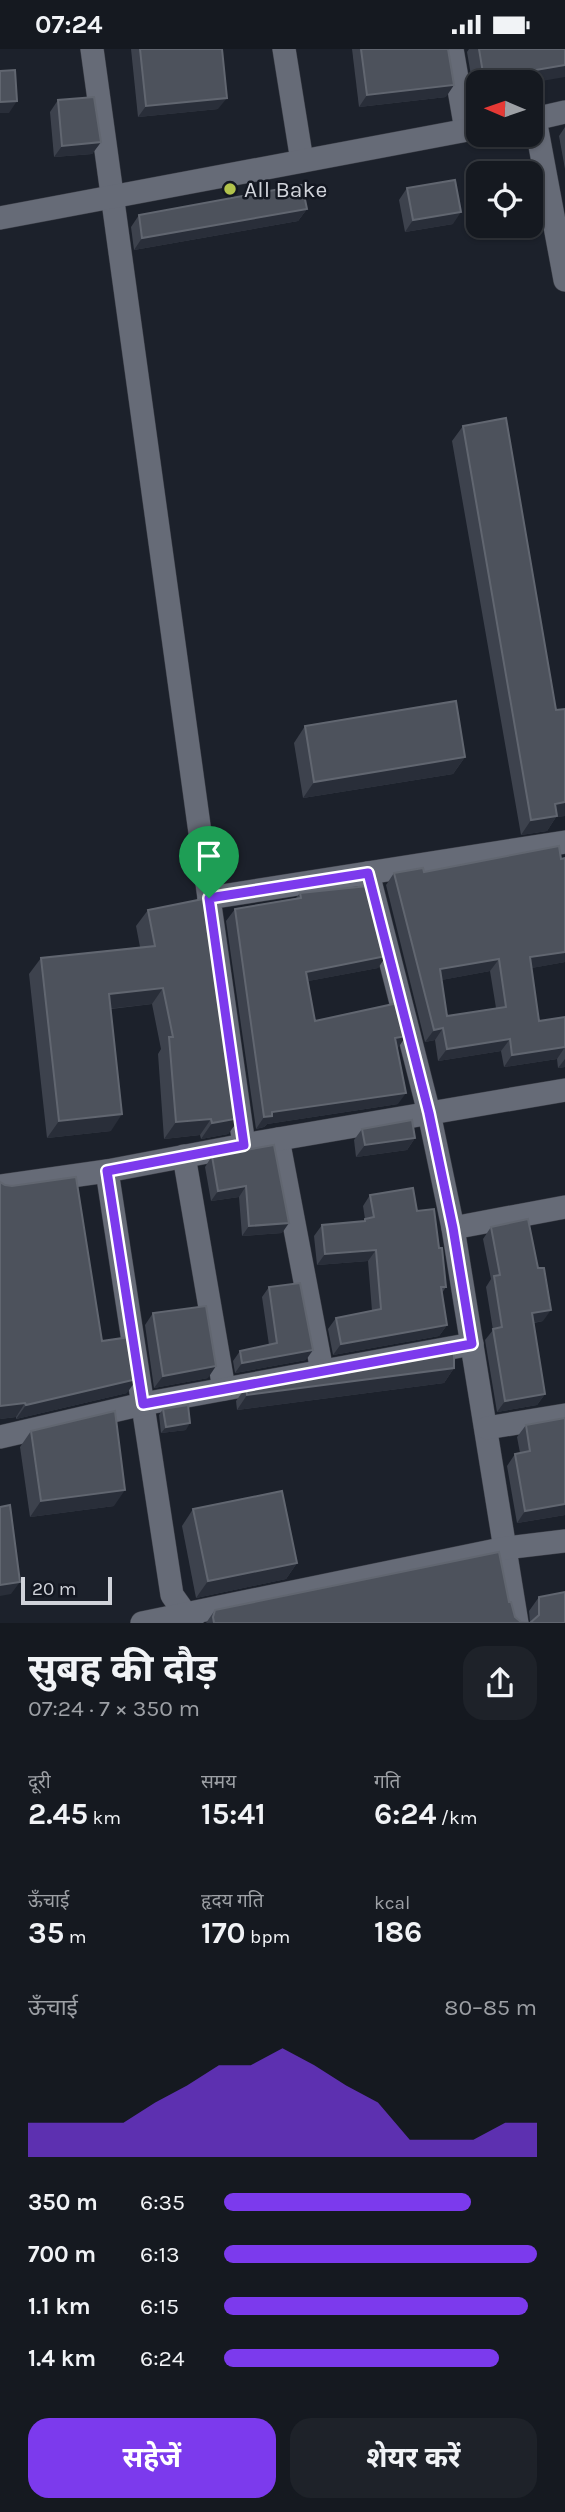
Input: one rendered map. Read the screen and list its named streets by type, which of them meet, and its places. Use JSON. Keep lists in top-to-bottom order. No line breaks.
{"places":["All Bake"],"scale_bar":"20 m","north":"left","page":{"status":"07:24","scale":"20 m","heading":["सुबह की दौड़","07:24 · 7 × 350 m"],"stats":[["दूरी","2.45 km"],["समय","15:41"],["गति","6:24 /km"],["ऊँचाई","35 m"],["हृदय गति","170 bpm"],["kcal","186"]],"chart":["ऊँचाई","80–85 m"],"list":[{"name":"350 m","note":"6:35"},{"name":"700 m","note":"6:13"},{"name":"1.1 km","note":"6:15"},{"name":"1.4 km","note":"6:24"}],"buttons":["सहेजें","शेयर करें"]}}
